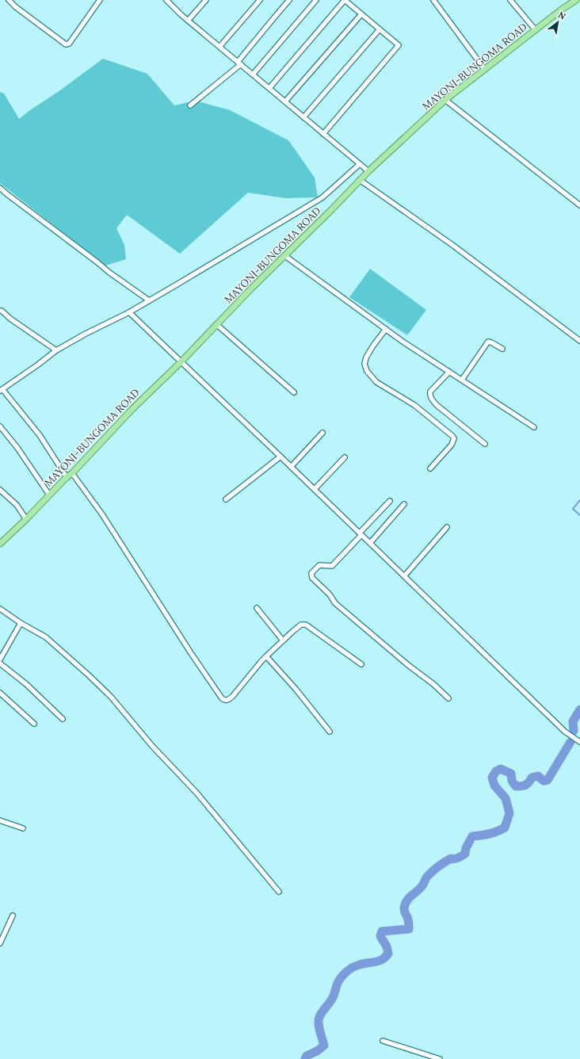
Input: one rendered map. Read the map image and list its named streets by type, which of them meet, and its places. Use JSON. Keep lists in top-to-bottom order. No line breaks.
{"streets":{"main road":["MAYONI-BUNGOMA ROAD"]},"north":"top right"}
